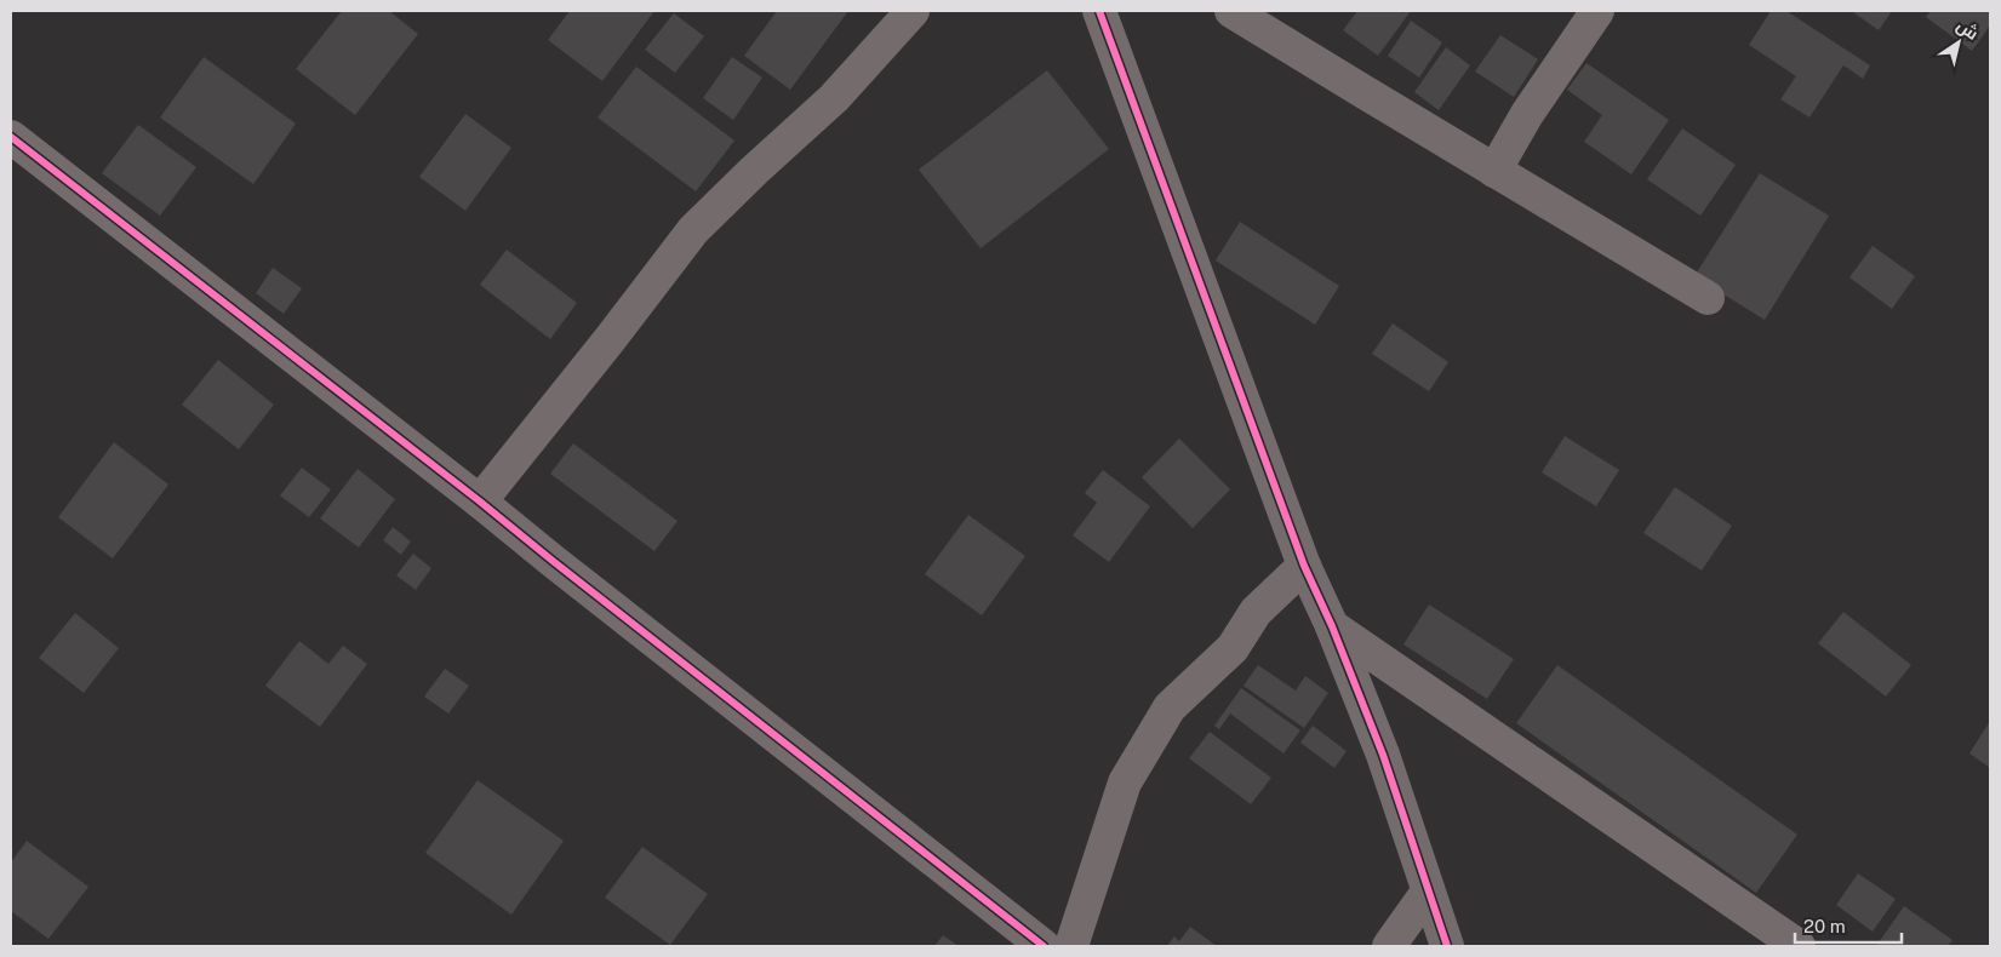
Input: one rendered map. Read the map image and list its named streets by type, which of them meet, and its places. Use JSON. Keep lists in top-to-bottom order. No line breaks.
{"scale_bar":"20 m","north":"top right"}
